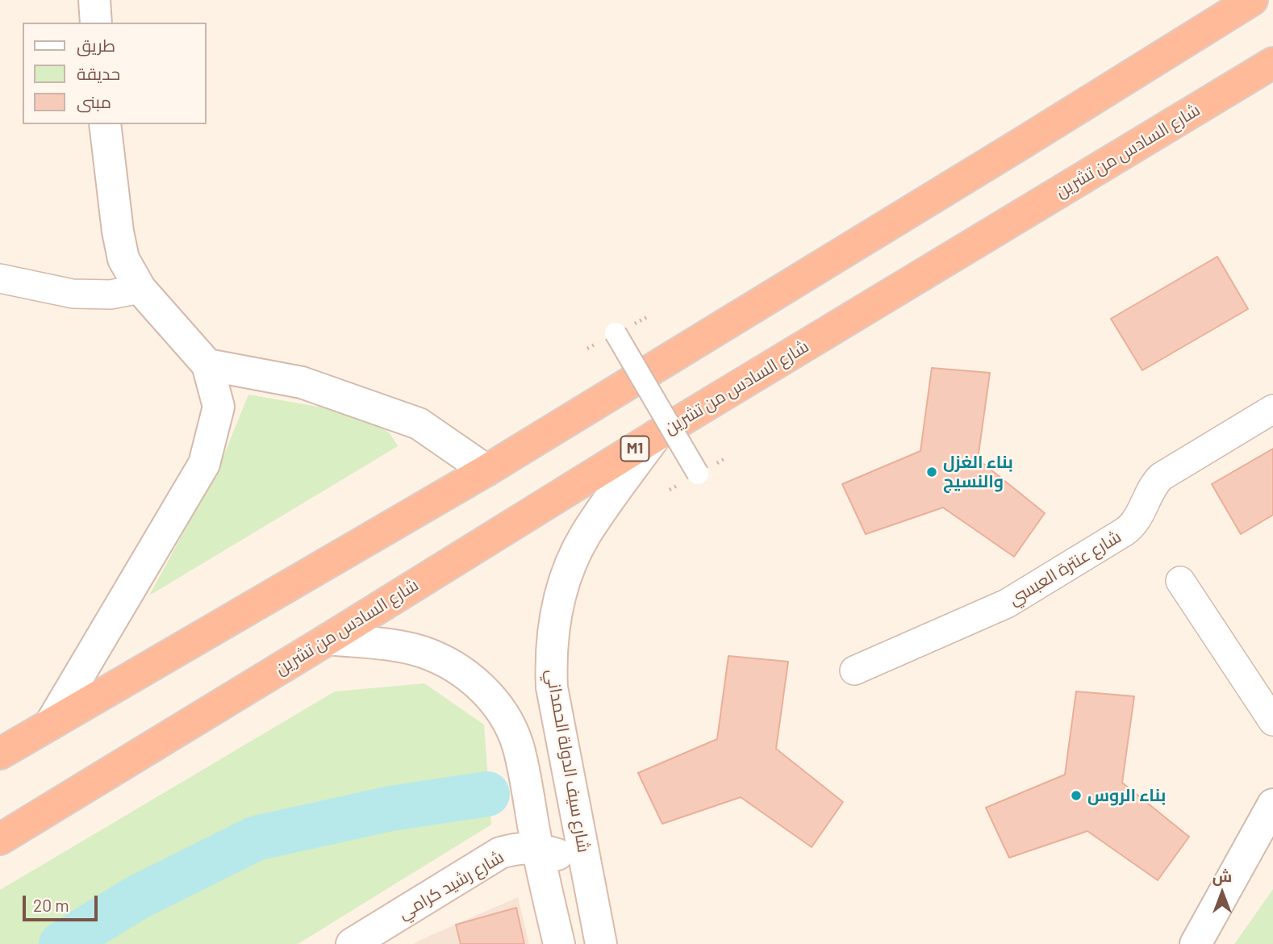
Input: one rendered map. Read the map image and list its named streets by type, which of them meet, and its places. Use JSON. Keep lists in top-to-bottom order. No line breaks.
{"streets":{"highway":["شارع السادس من تشرين","M1"],"main road":["شارع سيف الدولة الحمداني","شارع رشيد كرامي"],"street":["شارع عنترة العبسي"]},"crossings":[["شارع السادس من تشرين","شارع سيف الدولة الحمداني"],["شارع سيف الدولة الحمداني","شارع رشيد كرامي"]],"places":["بناء الغزل والنسيج","بناء الروس"],"legend":["طريق","حديقة","مبنى"],"scale_bar":"20 m","north":"top"}
